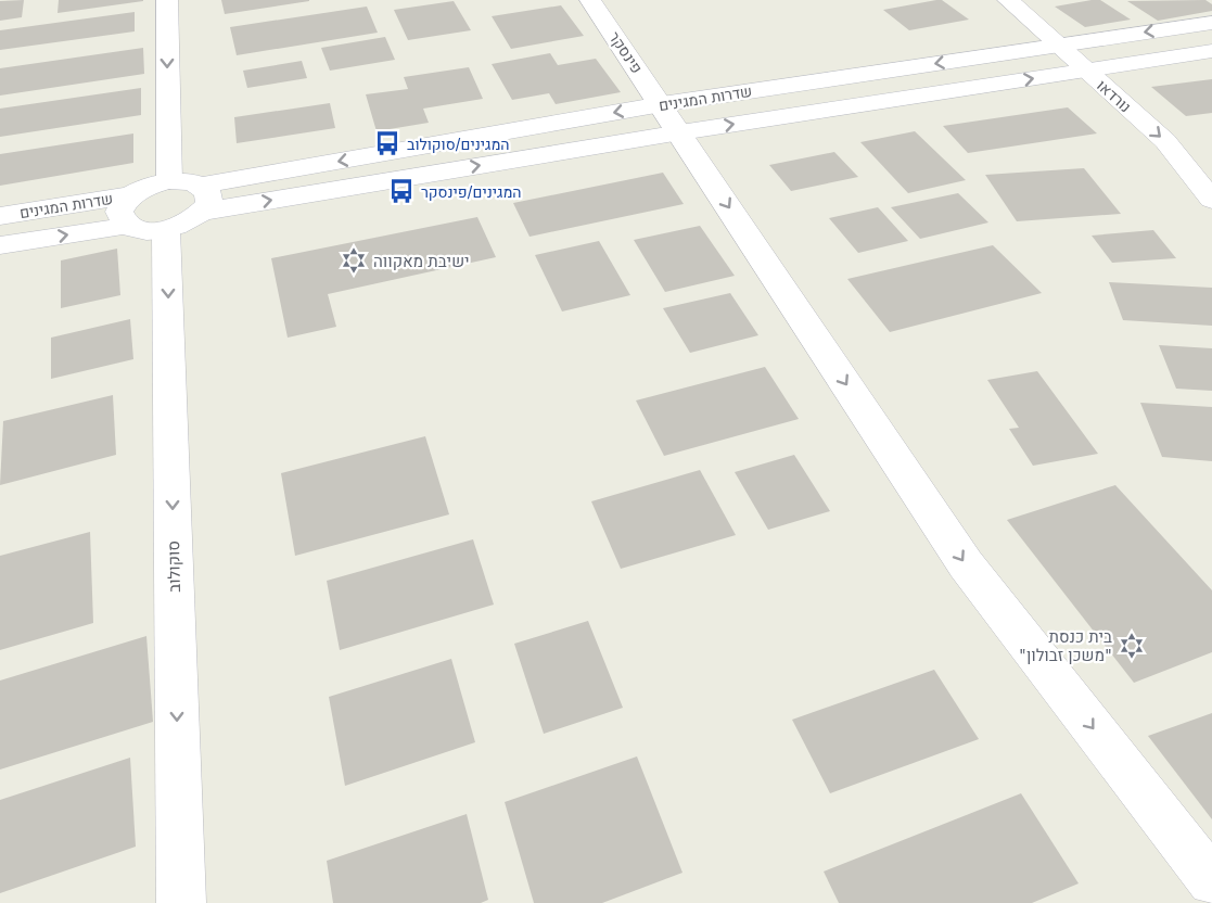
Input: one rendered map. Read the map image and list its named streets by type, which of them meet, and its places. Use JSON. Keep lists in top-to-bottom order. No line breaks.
{"streets":{"street":["פינסקר","נורדאו","שדרות המגינים","סוקולוב"]},"crossings":[["פינסקר","שדרות המגינים"],["נורדאו","שדרות המגינים"],["שדרות המגינים","סוקולוב"]],"one_way":["פינסקר","נורדאו","סוקולוב"],"places":{"bus stop":["המגינים/סוקולוב","המגינים/פינסקר"],"synagogue":["ישיבת מאקווה","בית כנסת \"משכן זבולון\""]}}
